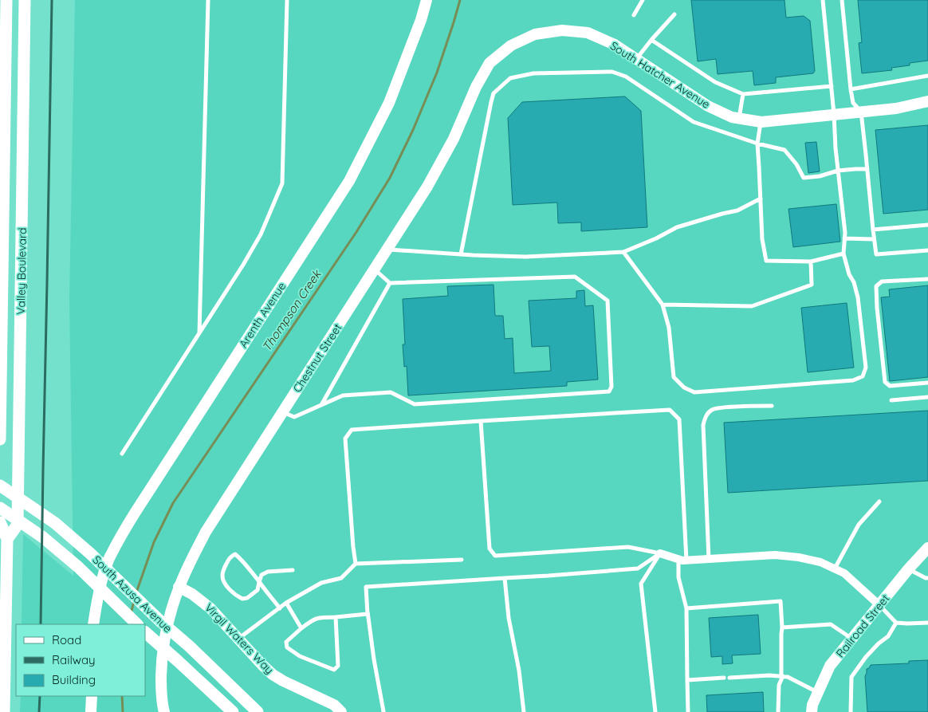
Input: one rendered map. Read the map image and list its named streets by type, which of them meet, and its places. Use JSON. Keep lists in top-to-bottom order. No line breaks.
{"streets":{"main road":["Valley Boulevard","South Azusa Avenue"],"street":["South Hatcher Avenue","Arenth Avenue","Chestnut Street","Railroad Street","Virgil Waters Way"]},"crossings":[["South Hatcher Avenue","Chestnut Street"],["Chestnut Street","Virgil Waters Way"]],"water":["Thompson Creek"],"legend":["Road","Railway","Building"]}
